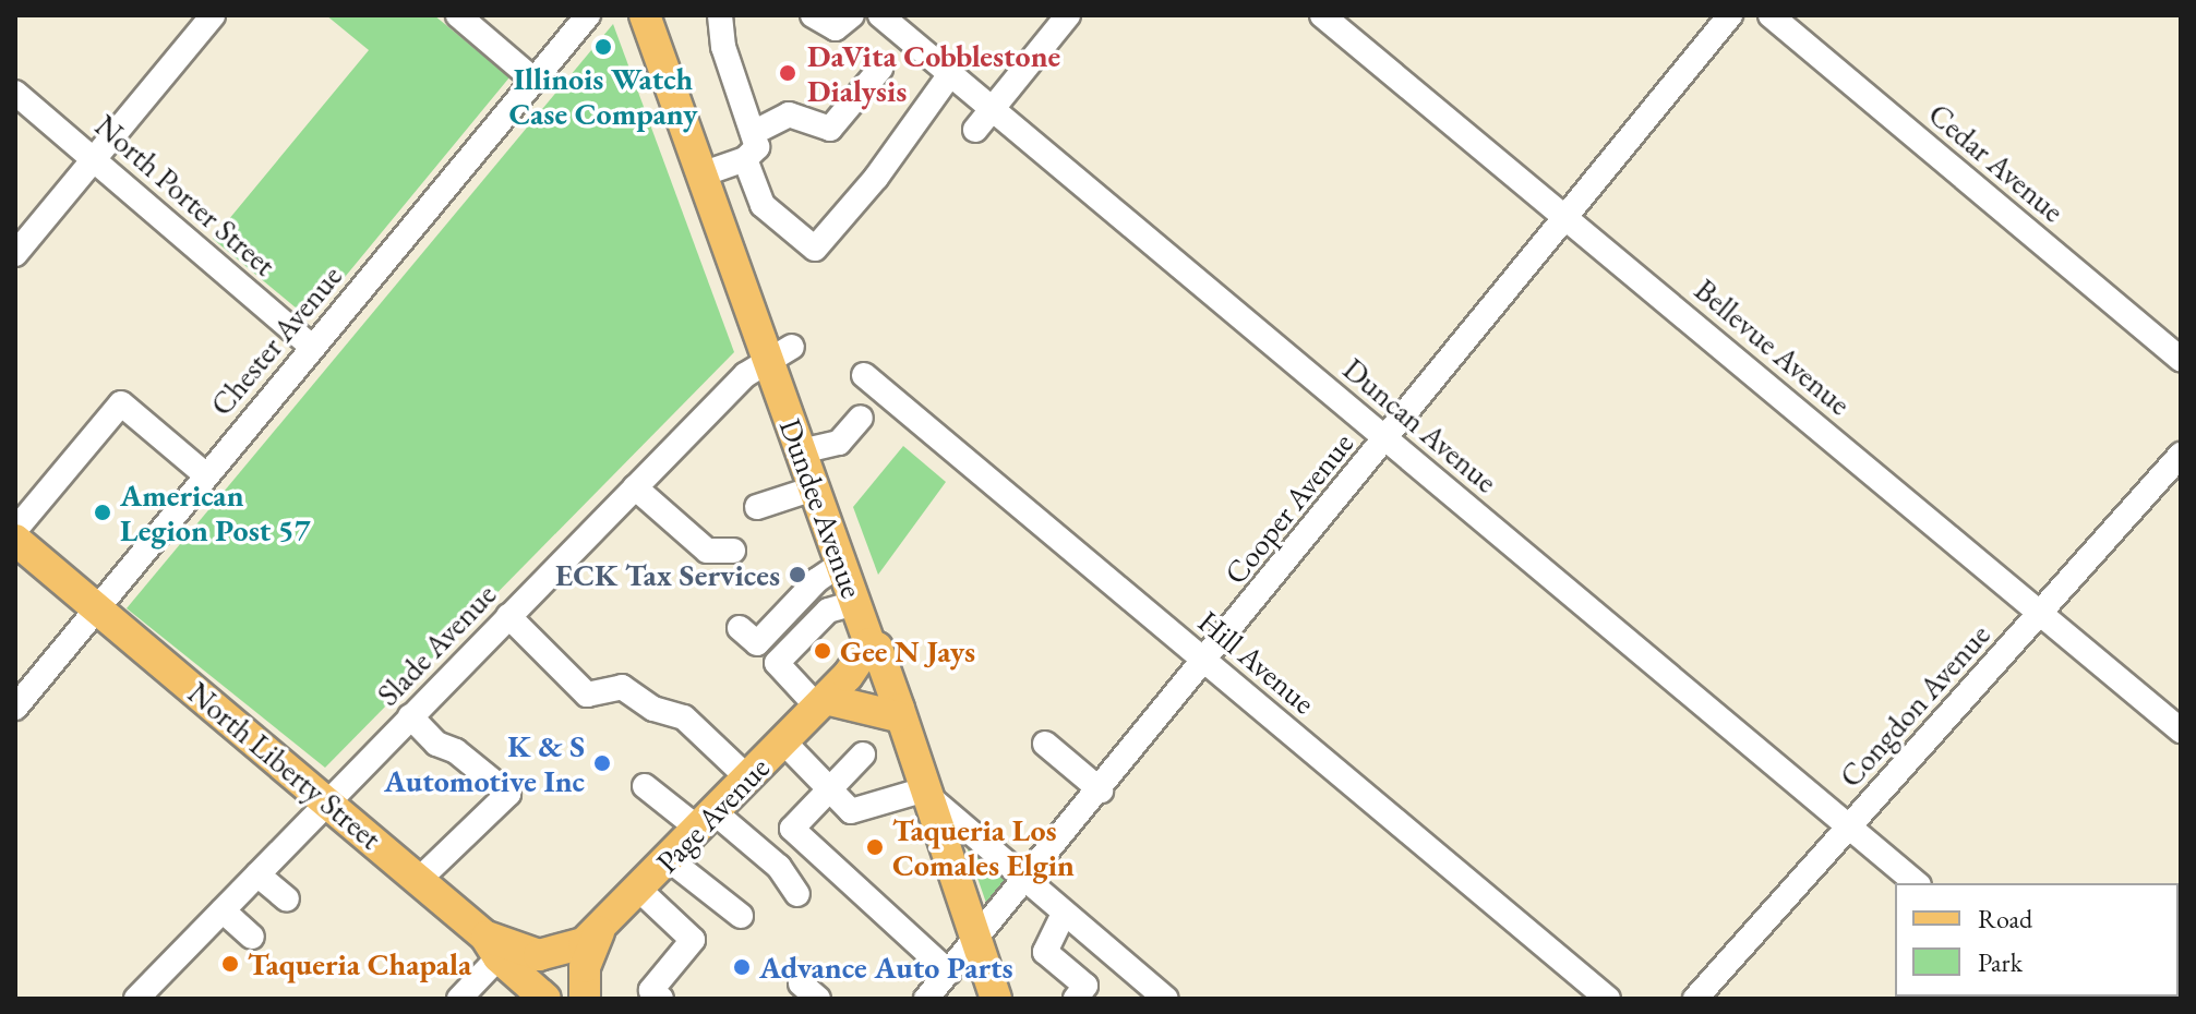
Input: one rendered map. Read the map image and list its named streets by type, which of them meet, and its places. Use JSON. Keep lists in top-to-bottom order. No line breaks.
{"streets":{"main road":["Dundee Avenue","North Liberty Street","Page Avenue"],"street":["Cedar Avenue","North Porter Street","Chester Avenue","Bellevue Avenue","Duncan Avenue","Cooper Avenue","Slade Avenue","Hill Avenue","Congdon Avenue"]},"crossings":[["North Porter Street","Chester Avenue"],["Chester Avenue","North Liberty Street"],["Bellevue Avenue","Cooper Avenue"],["Bellevue Avenue","Congdon Avenue"],["Duncan Avenue","Cooper Avenue"],["Duncan Avenue","Congdon Avenue"],["Dundee Avenue","Cooper Avenue"],["Dundee Avenue","Slade Avenue"],["Dundee Avenue","Page Avenue"],["Cooper Avenue","Hill Avenue"],["Slade Avenue","North Liberty Street"]],"places":["Illinois Watch Case Company","DaVita Cobblestone Dialysis","American Legion Post 57","ECK Tax Services","Gee N Jays","K & S Automotive Inc","Taqueria Los Comales Elgin","Taqueria Chapala","Advance Auto Parts"],"legend":["Road","Park"]}
